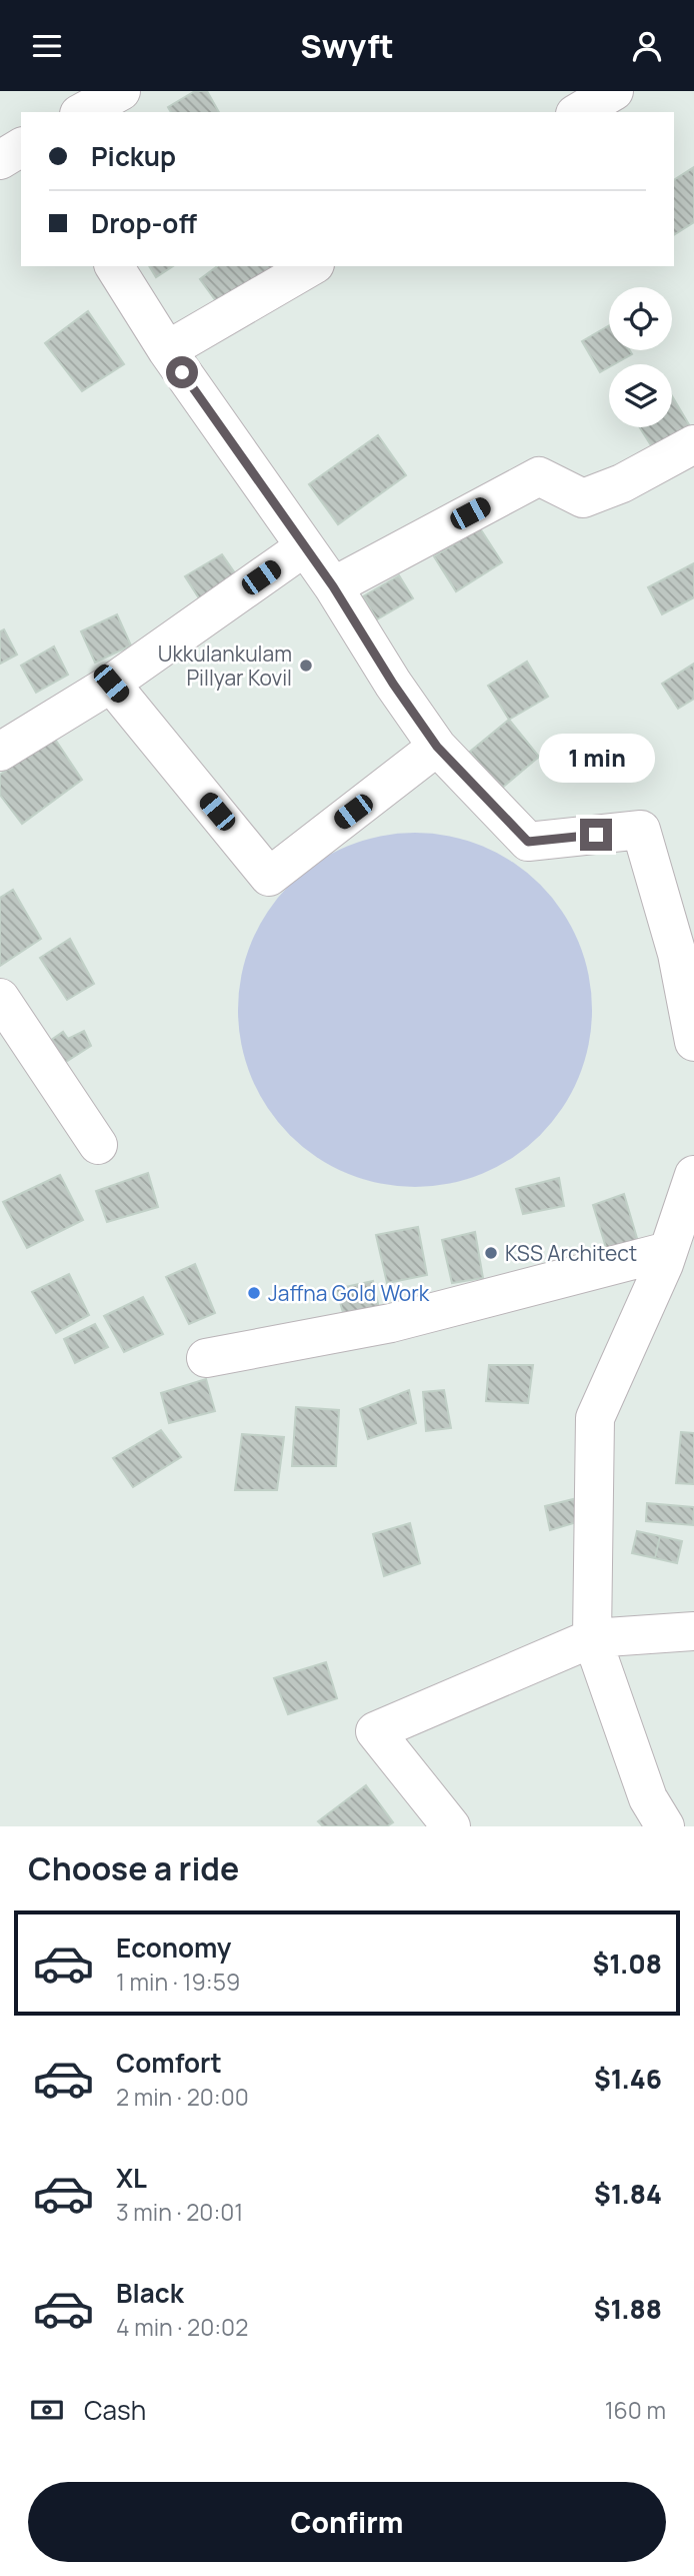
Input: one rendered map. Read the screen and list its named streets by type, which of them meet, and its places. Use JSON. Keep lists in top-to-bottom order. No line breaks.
{"places":["Ukkulankulam Pillyar Kovil","KSS Architect","Jaffna Gold Work"],"page":{"header":"Swyft","banner":["Pickup","Drop-off"],"bubble":"1 min","heading":"Choose a ride","list":[{"name":"Economy","note":"1 min · 19:59","value":"$1.08"},{"name":"Comfort","note":"2 min · 20:00","value":"$1.46"},{"name":"XL","note":"3 min · 20:01","value":"$1.84"},{"name":"Black","note":"4 min · 20:02","value":"$1.88"}],"pay":["Cash","160 m"],"buttons":"Confirm"}}
